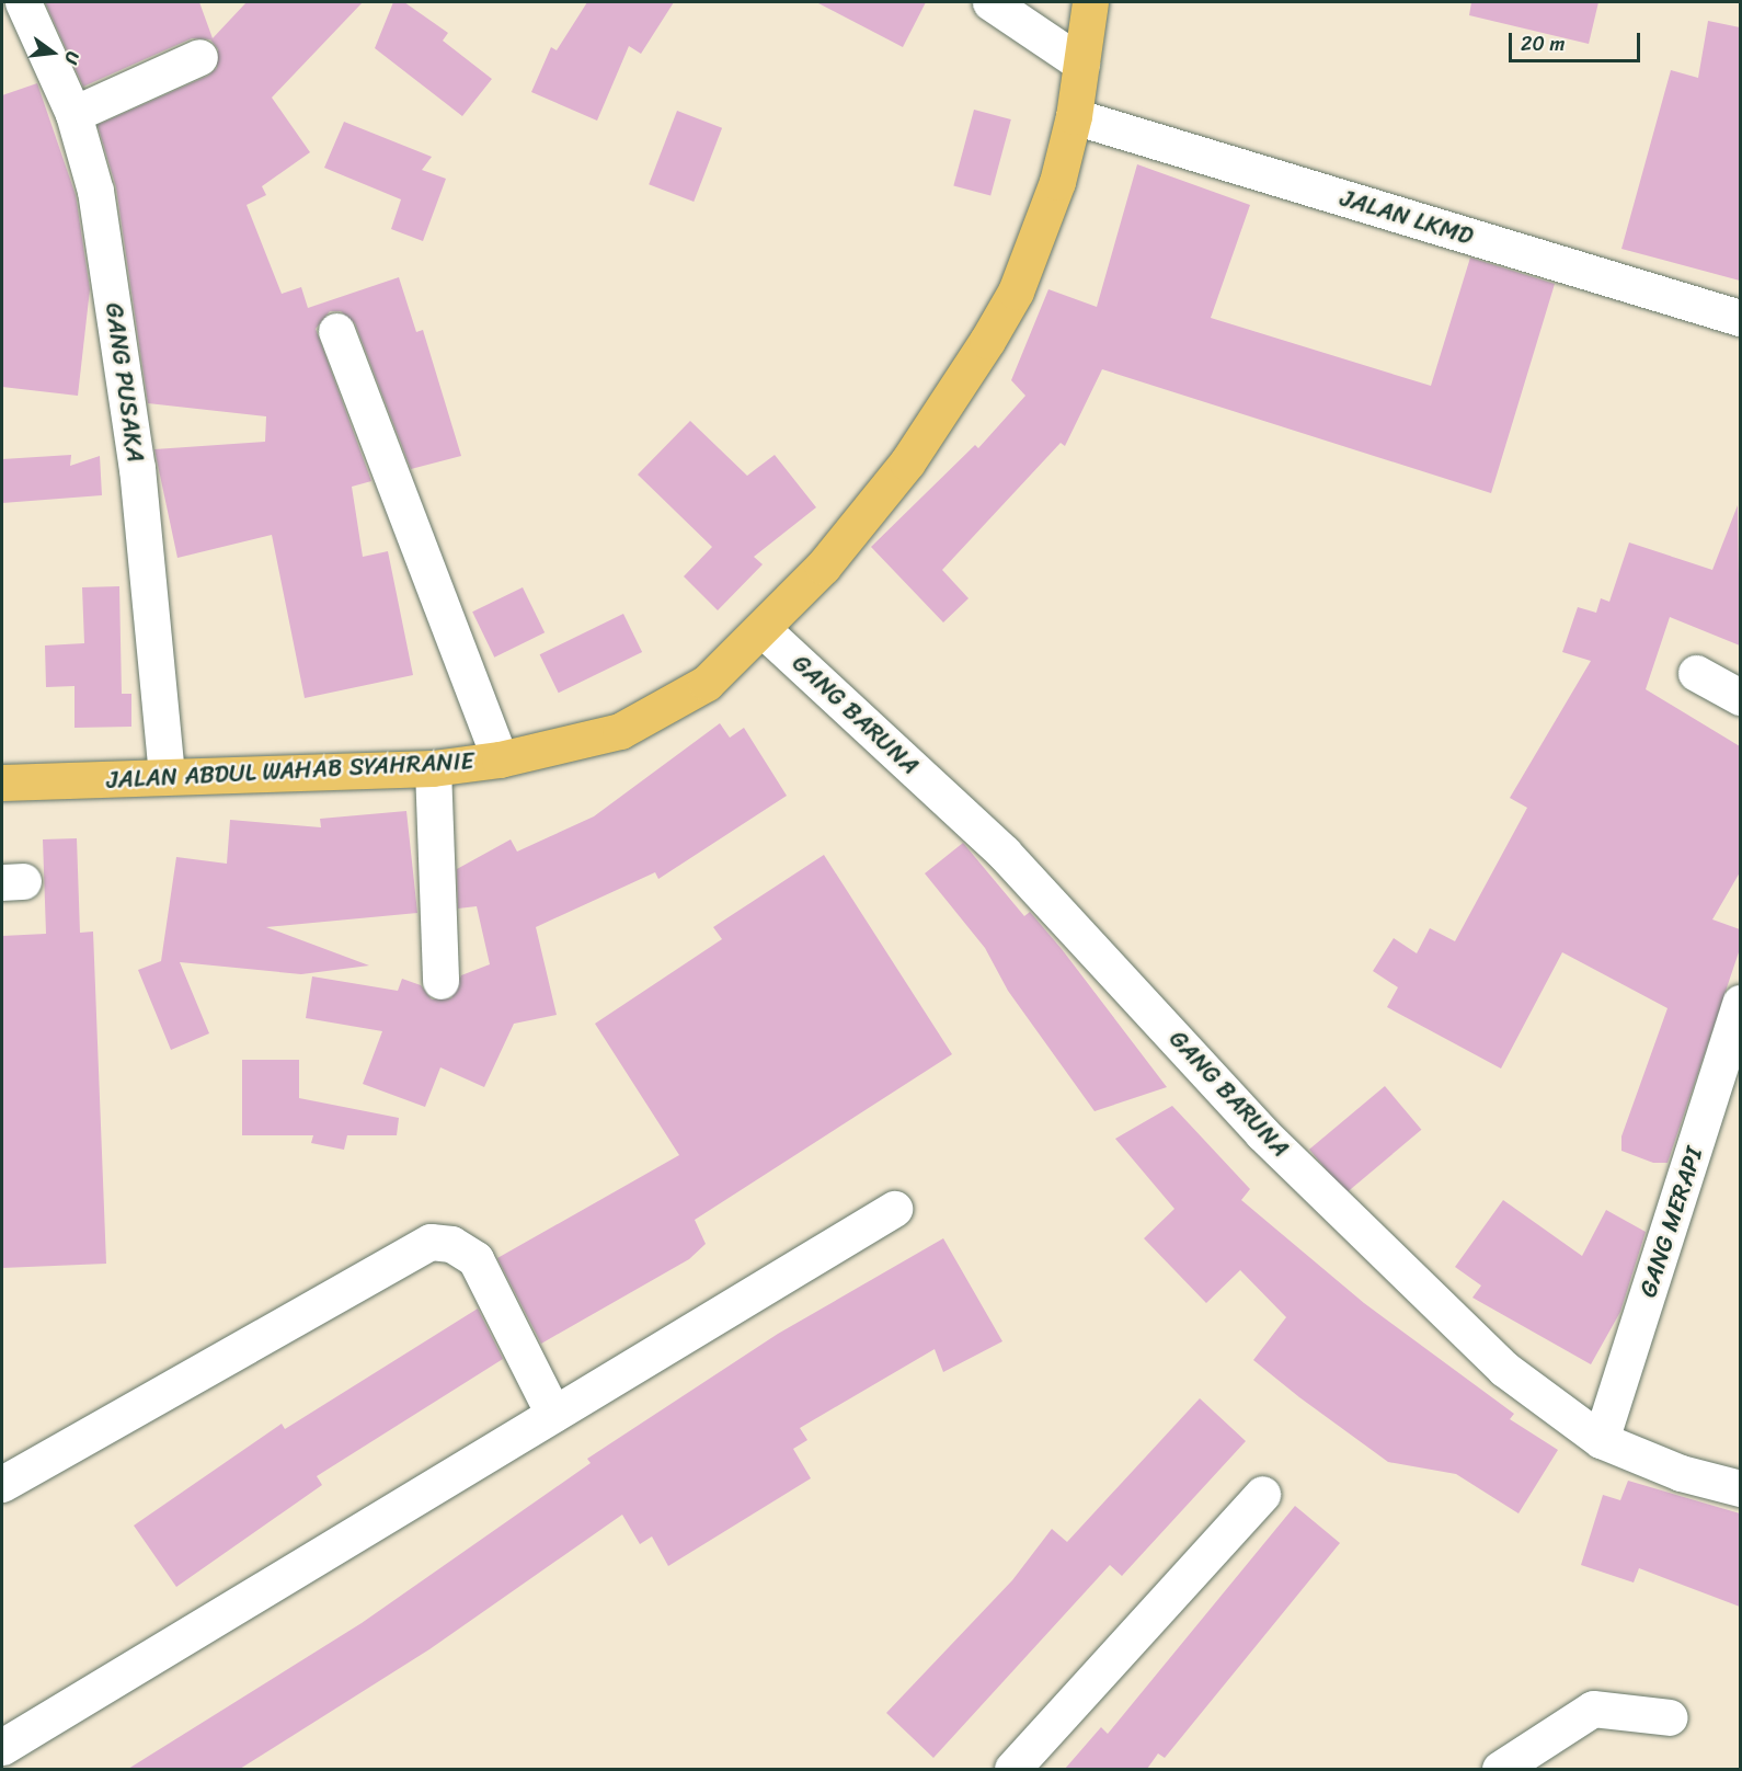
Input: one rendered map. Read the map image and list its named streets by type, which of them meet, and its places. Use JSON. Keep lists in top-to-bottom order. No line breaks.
{"streets":{"main road":["JALAN ABDUL WAHAB SYAHRANIE"],"street":["JALAN LKMD","GANG PUSAKA","GANG BARUNA","GANG MERAPI"]},"crossings":[["JALAN LKMD","JALAN ABDUL WAHAB SYAHRANIE"],["GANG PUSAKA","JALAN ABDUL WAHAB SYAHRANIE"],["GANG BARUNA","JALAN ABDUL WAHAB SYAHRANIE"],["GANG BARUNA","GANG MERAPI"]],"scale_bar":"20 m","north":"right"}
